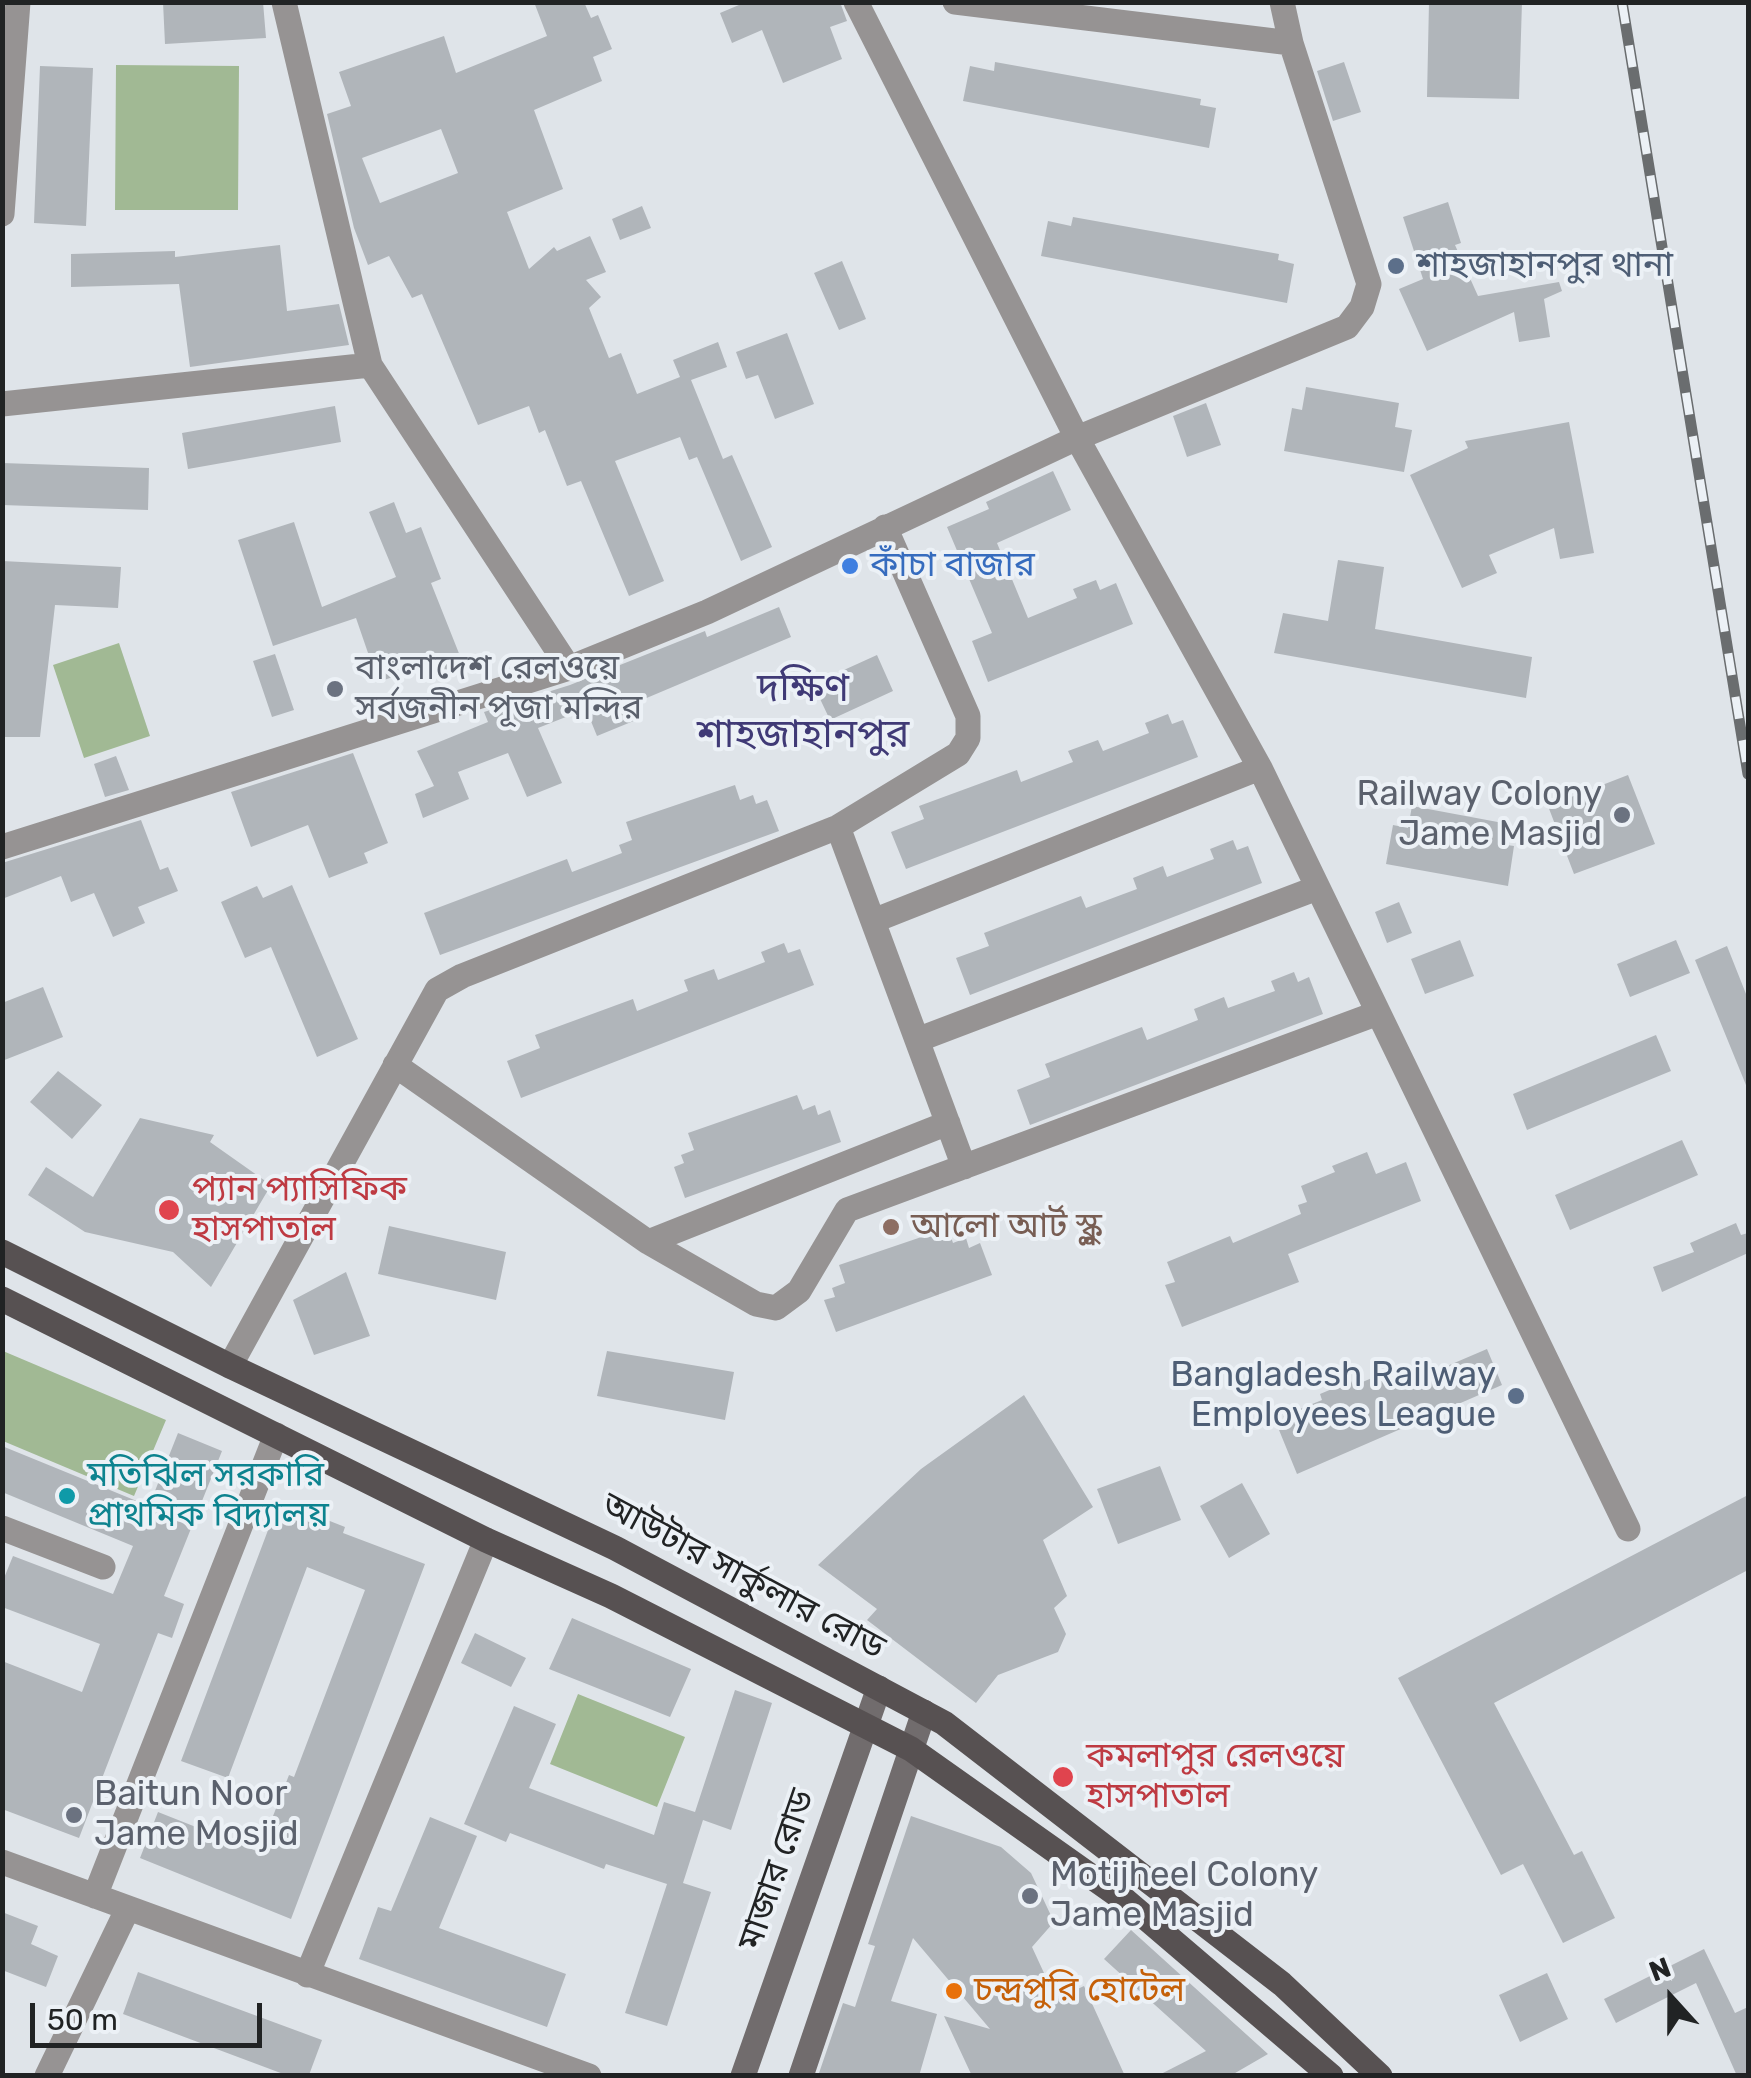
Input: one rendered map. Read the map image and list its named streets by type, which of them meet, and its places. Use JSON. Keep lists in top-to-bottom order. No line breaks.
{"streets":{"main road":["আউটার সার্কুলার রোড","মাজার রোড"]},"crossings":[["আউটার সার্কুলার রোড","মাজার রোড"]],"districts":["দক্ষিণ শাহজাহানপুর"],"places":["শাহজাহানপুর থানা","কাঁচা বাজার","বাংলাদেশ রেলওয়ে সর্বজনীন পূজা মন্দির","Railway Colony Jame Masjid","প্যান প্যাসিফিক হাসপাতাল","আলো আর্ট স্কুল","Bangladesh Railway Employees League","মতিঝিল সরকারি প্রাথমিক বিদ্যালয়","কমলাপুর রেলওয়ে হাসপাতাল","Baitun Noor Jame Mosjid","Motijheel Colony Jame Masjid","চন্দ্রপুরি হোটেল"],"scale_bar":"50 m","north":"top"}
